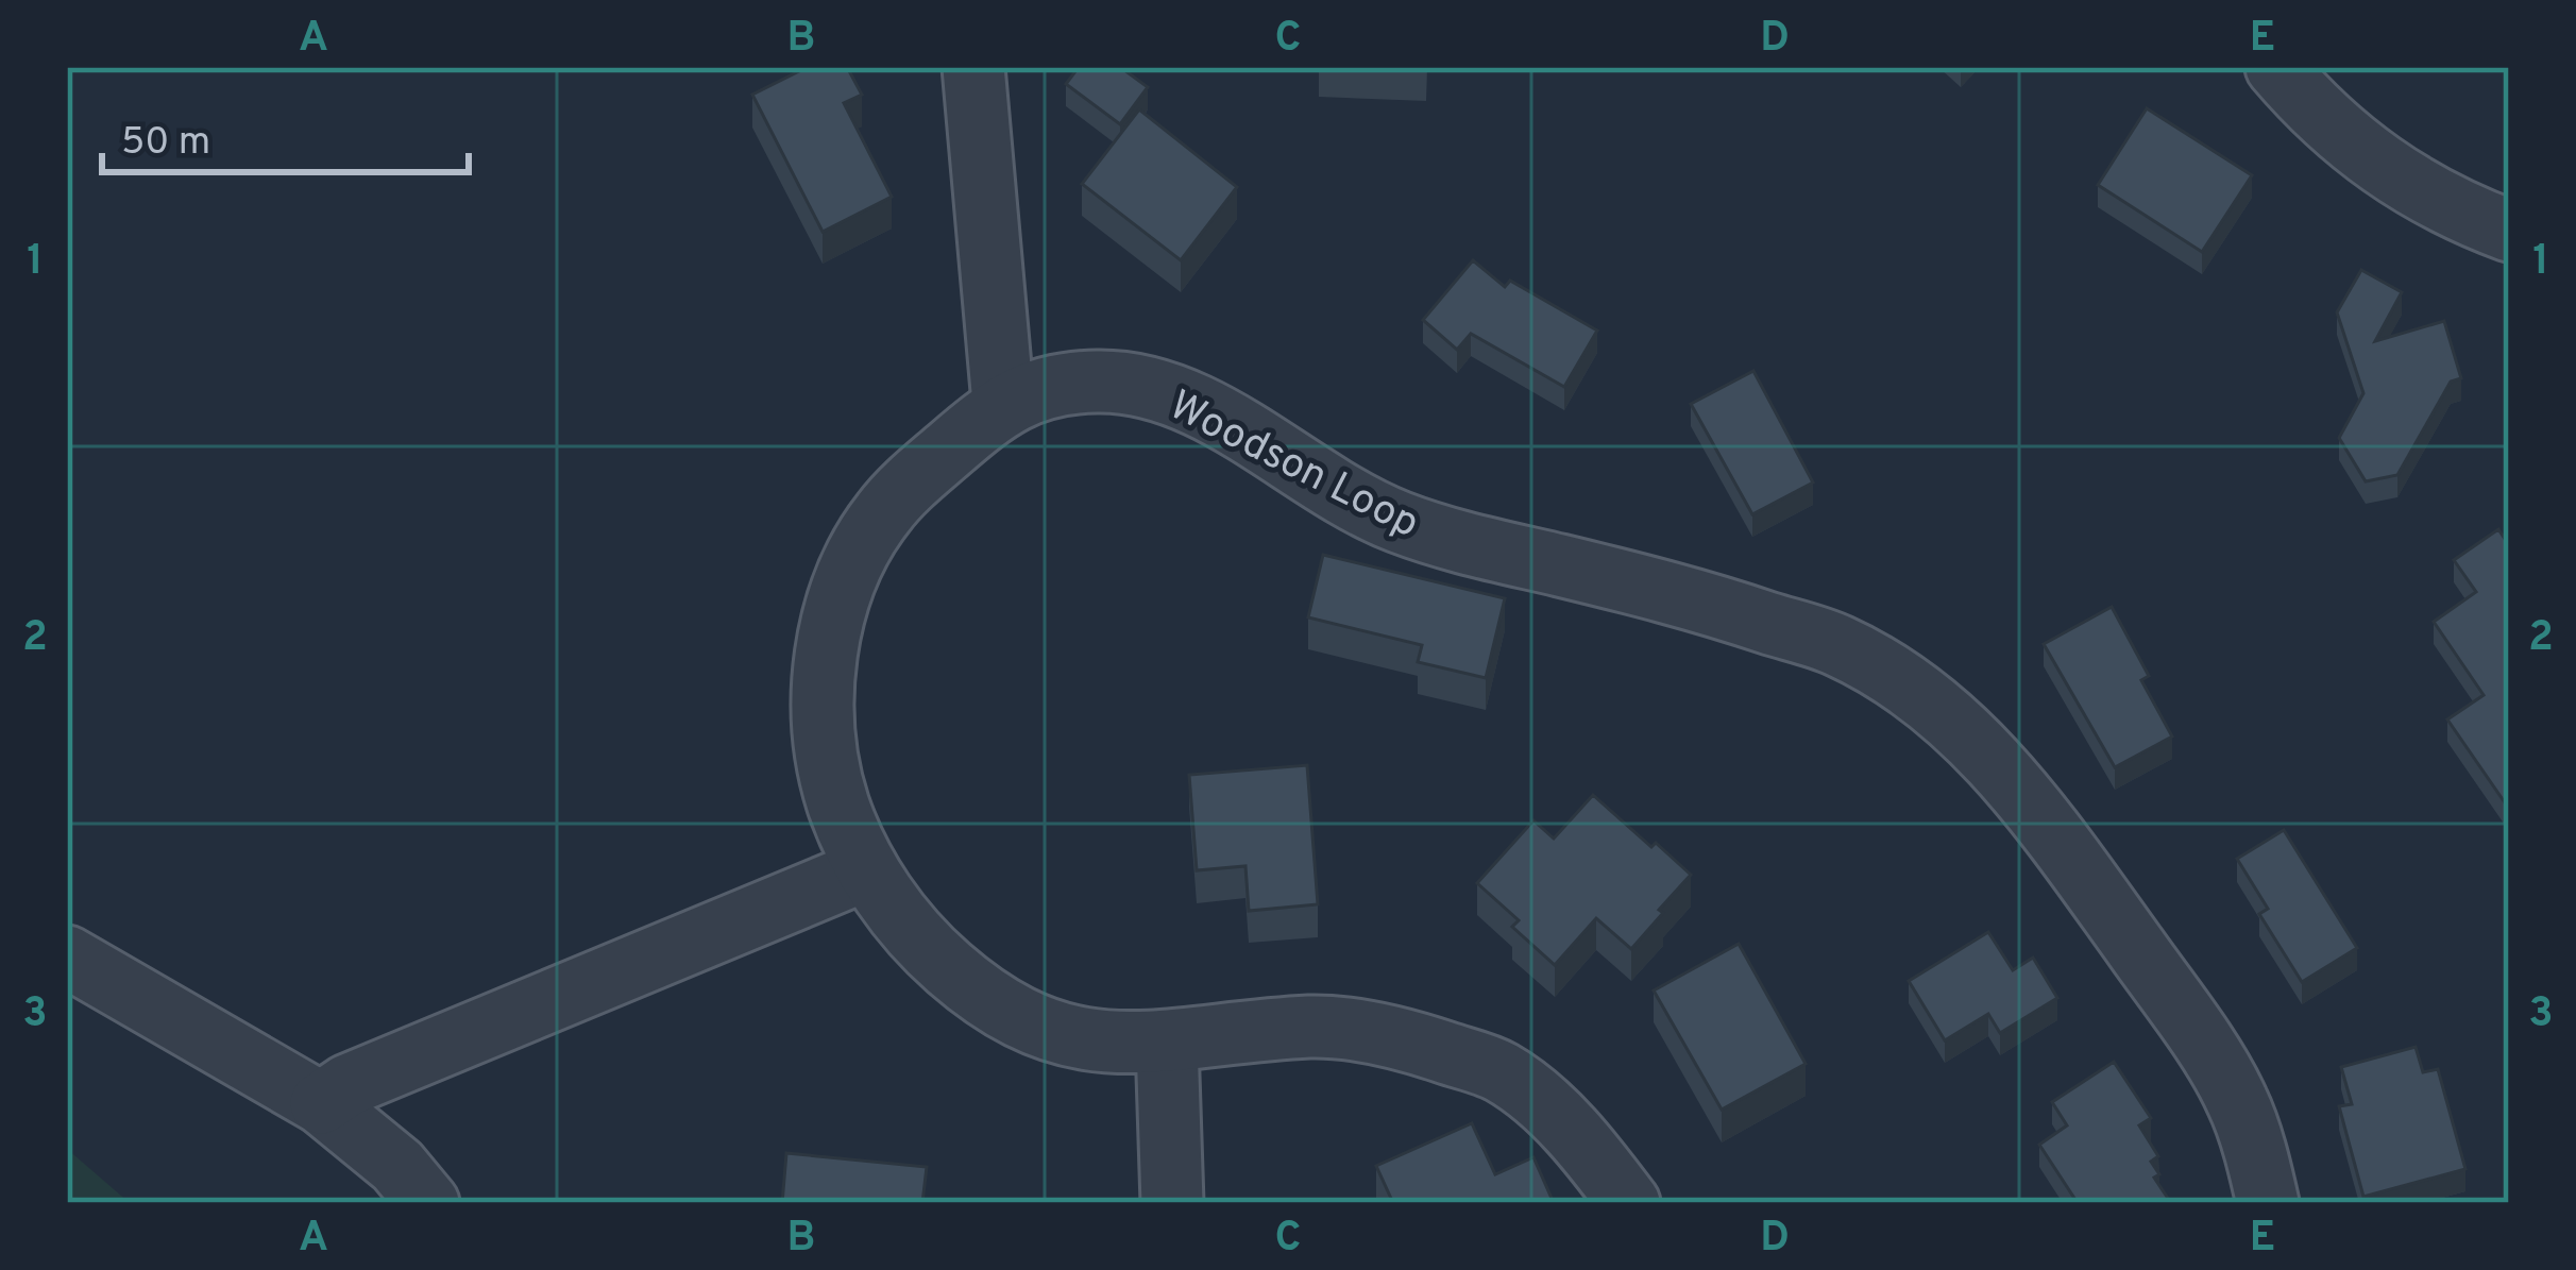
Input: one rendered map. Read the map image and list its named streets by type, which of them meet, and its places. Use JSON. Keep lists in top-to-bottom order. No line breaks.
{"streets":{"street":["Woodson Loop"]},"scale_bar":"50 m","grid":{"columns":["A","B","C","D","E"],"rows":["1","2","3"]}}
